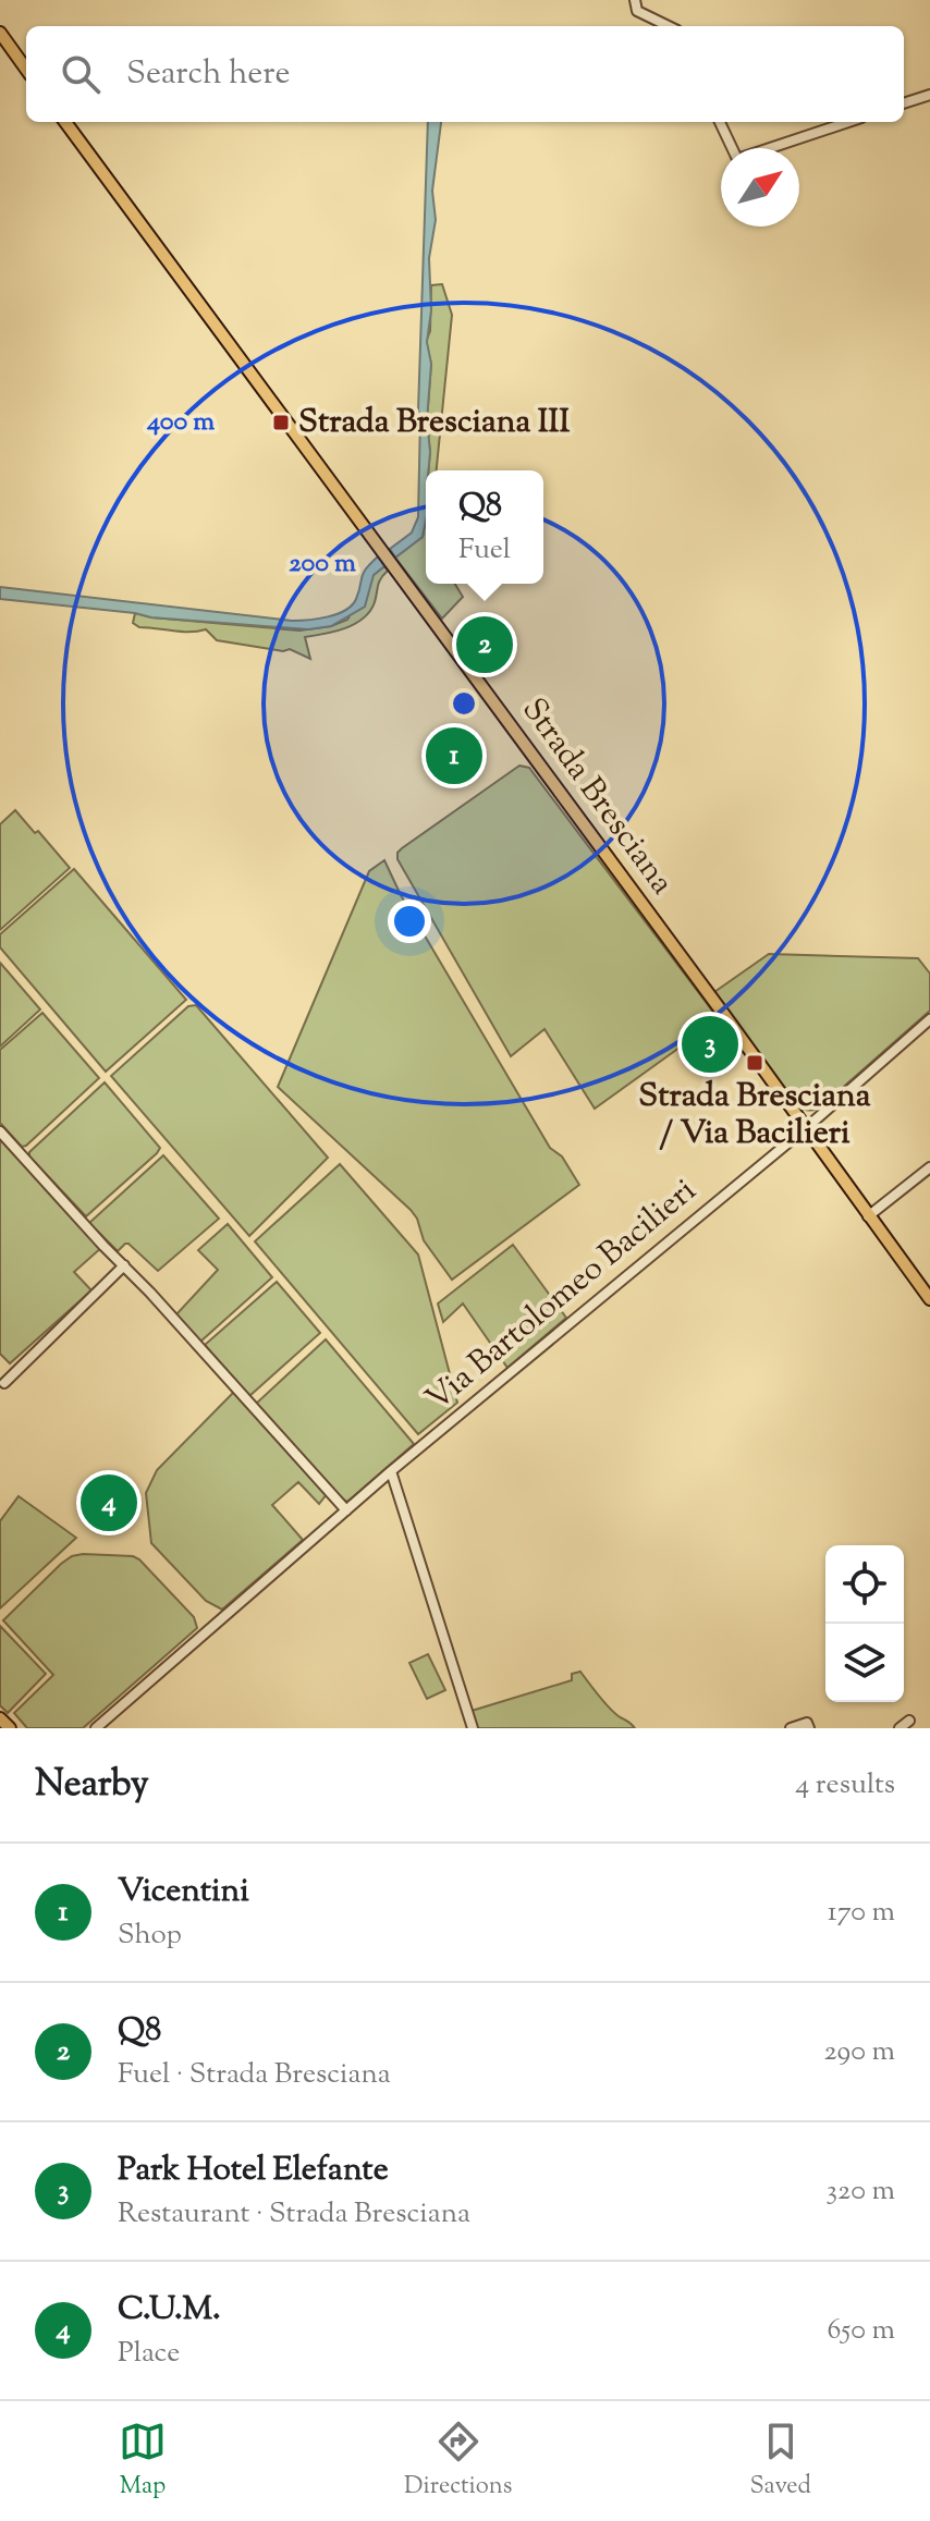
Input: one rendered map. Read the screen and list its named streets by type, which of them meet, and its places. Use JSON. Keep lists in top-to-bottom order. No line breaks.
{"streets":{"main road":["Strada Bresciana"],"street":["Via Bartolomeo Bacilieri"]},"crossings":[["Strada Bresciana","Via Bartolomeo Bacilieri"]],"places":{"transit":["Strada Bresciana III","Strada Bresciana / Via Bacilieri"]},"north":"top right","page":{"search":"Search here","popup":["Q8","Fuel"],"pins":["2","1","3","4"],"heading":["Nearby","4 results"],"list":[{"mark":"1","name":"Vicentini","note":"Shop","value":"170 m"},{"mark":"2","name":"Q8","note":"Fuel · Strada Bresciana","value":"290 m"},{"mark":"3","name":"Park Hotel Elefante","note":"Restaurant · Strada Bresciana","value":"320 m"},{"mark":"4","name":"C.U.M.","note":"Place","value":"650 m"}],"nav":["Map","Directions","Saved"]},"rings":["400 m","200 m"]}
